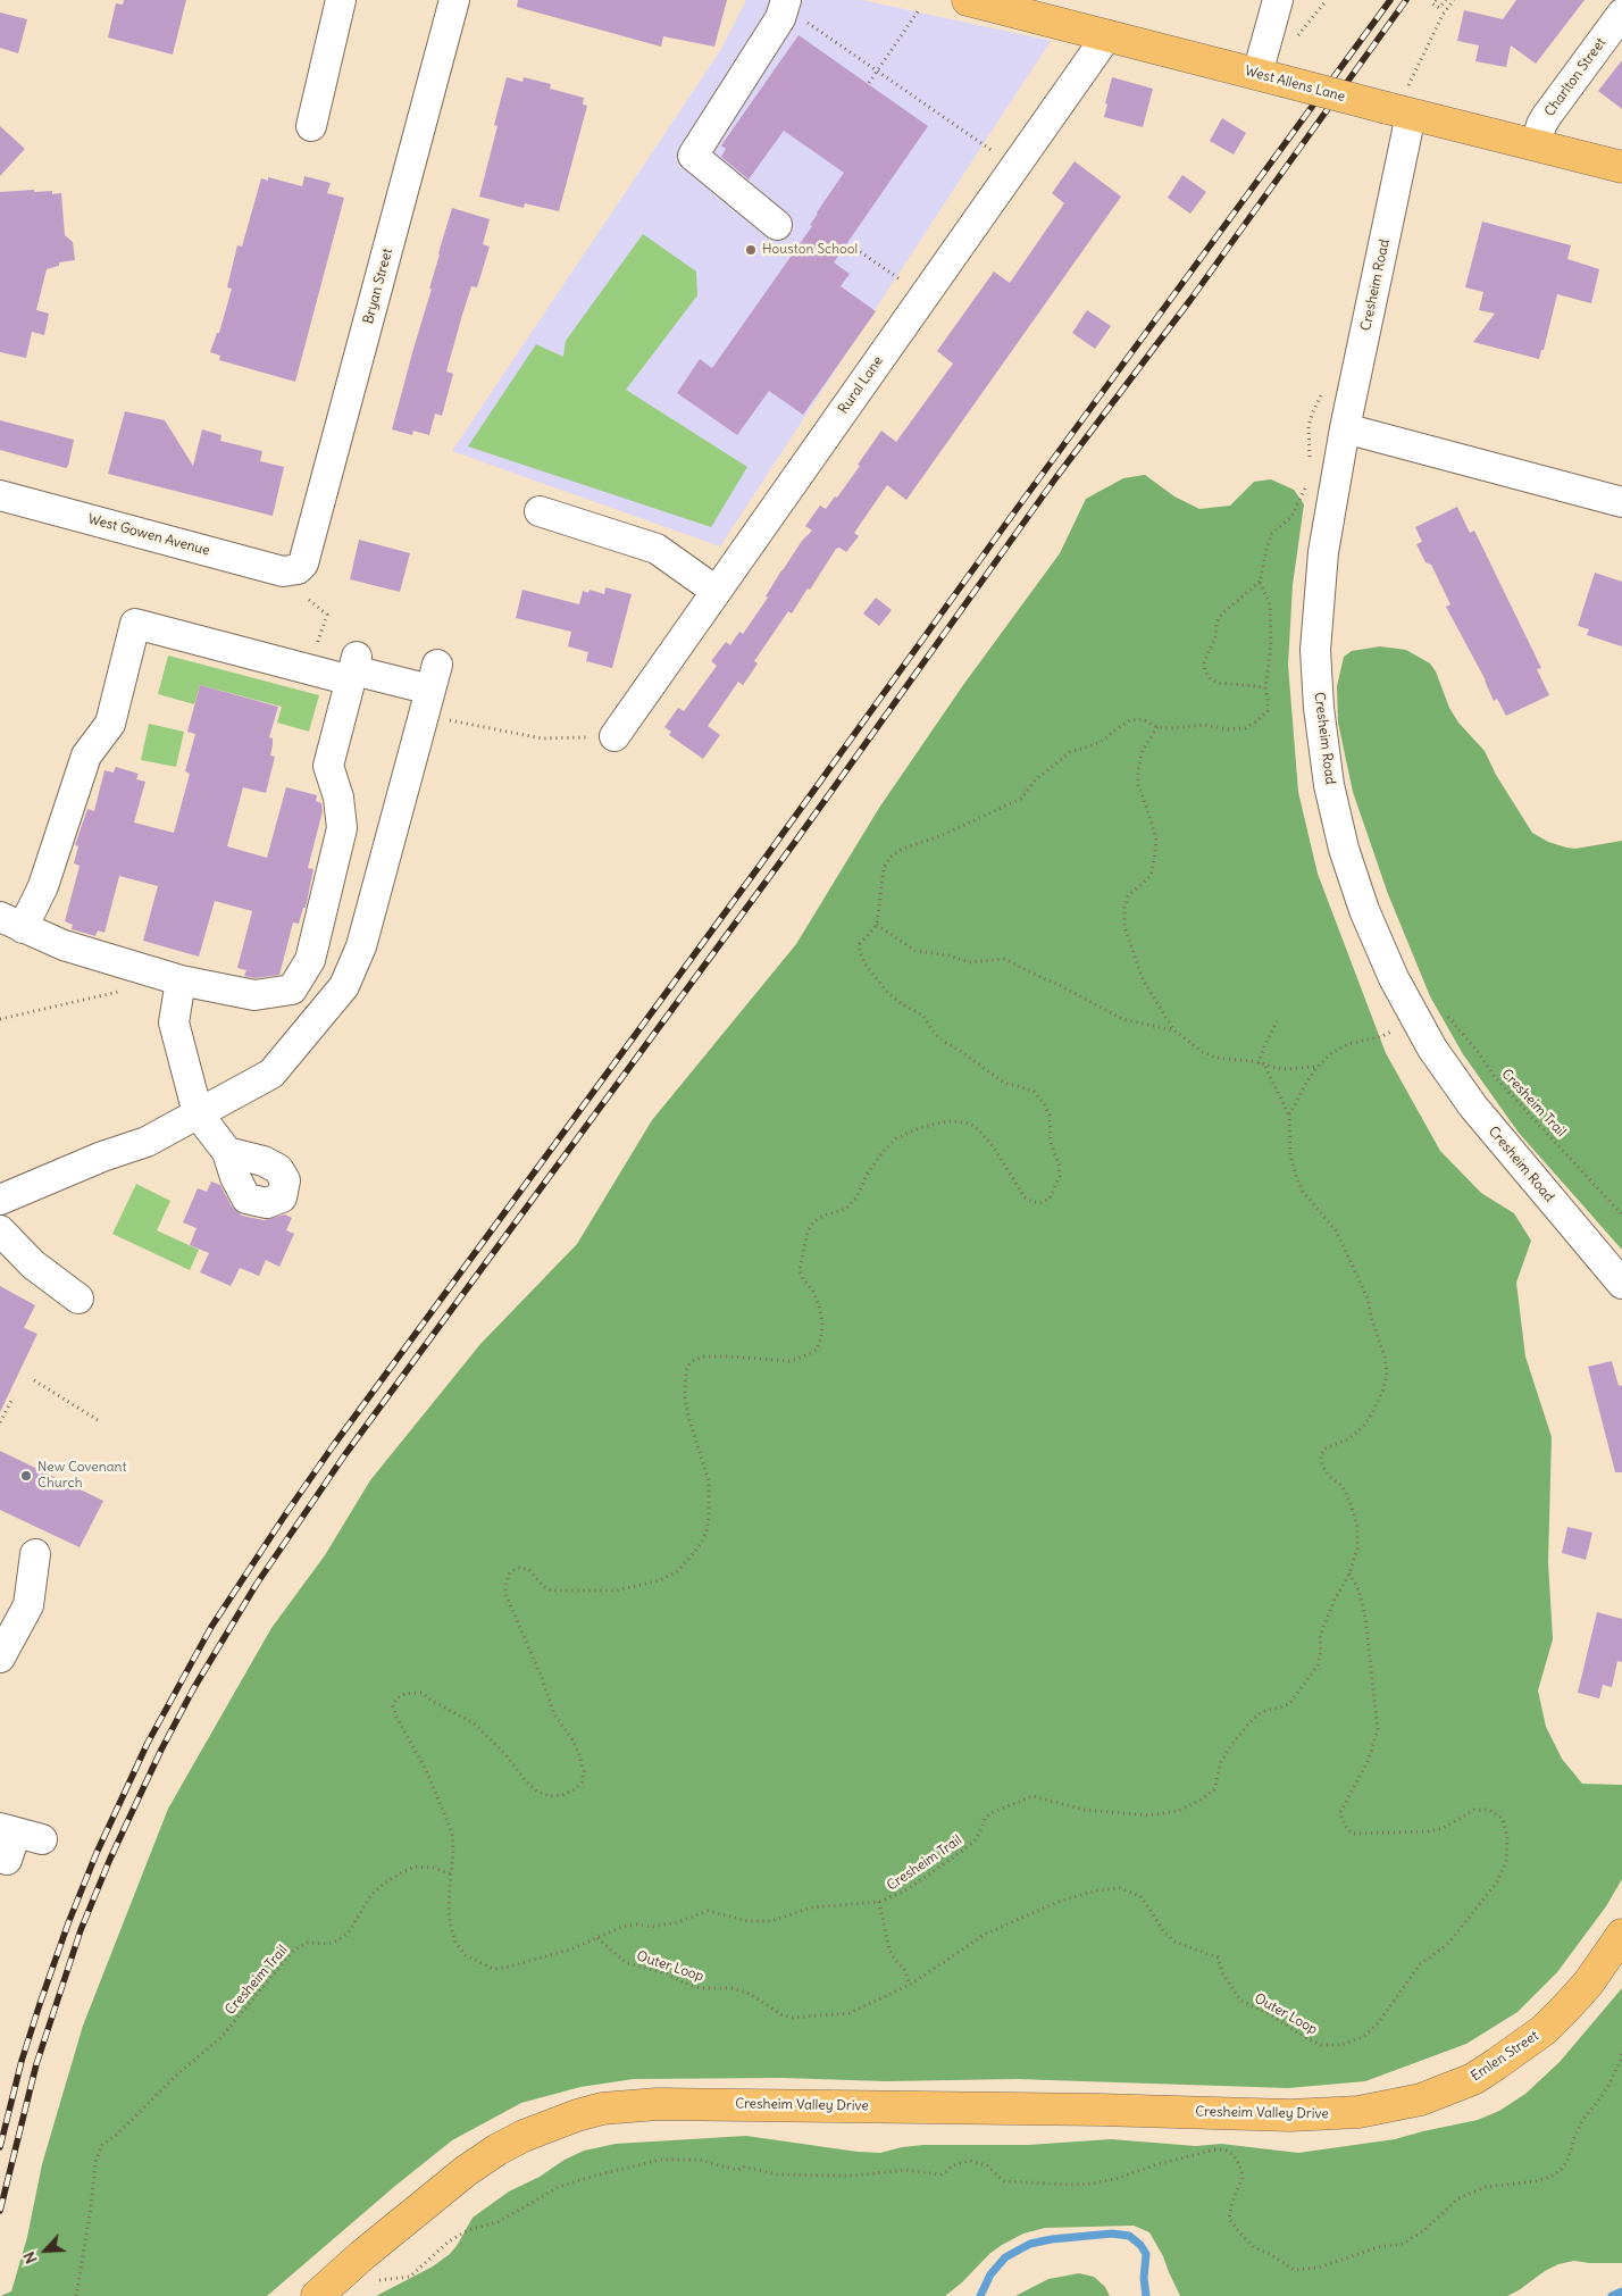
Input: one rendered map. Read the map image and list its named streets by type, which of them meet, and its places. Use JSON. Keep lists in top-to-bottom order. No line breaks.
{"streets":{"main road":["West Allens Lane","Emlen Street","Cresheim Valley Drive"],"street":["Charlton Street","Cresheim Road","Bryan Street","Rural Lane","West Gowen Avenue"],"path":["Cresheim Trail","Outer Loop"]},"crossings":[["Charlton Street","West Allens Lane"],["West Allens Lane","Cresheim Road"],["West Allens Lane","Rural Lane"],["Bryan Street","West Gowen Avenue"],["Cresheim Trail","Outer Loop"],["Emlen Street","Cresheim Valley Drive"]],"places":["Houston School","New Covenant Church"],"north":"bottom left"}
